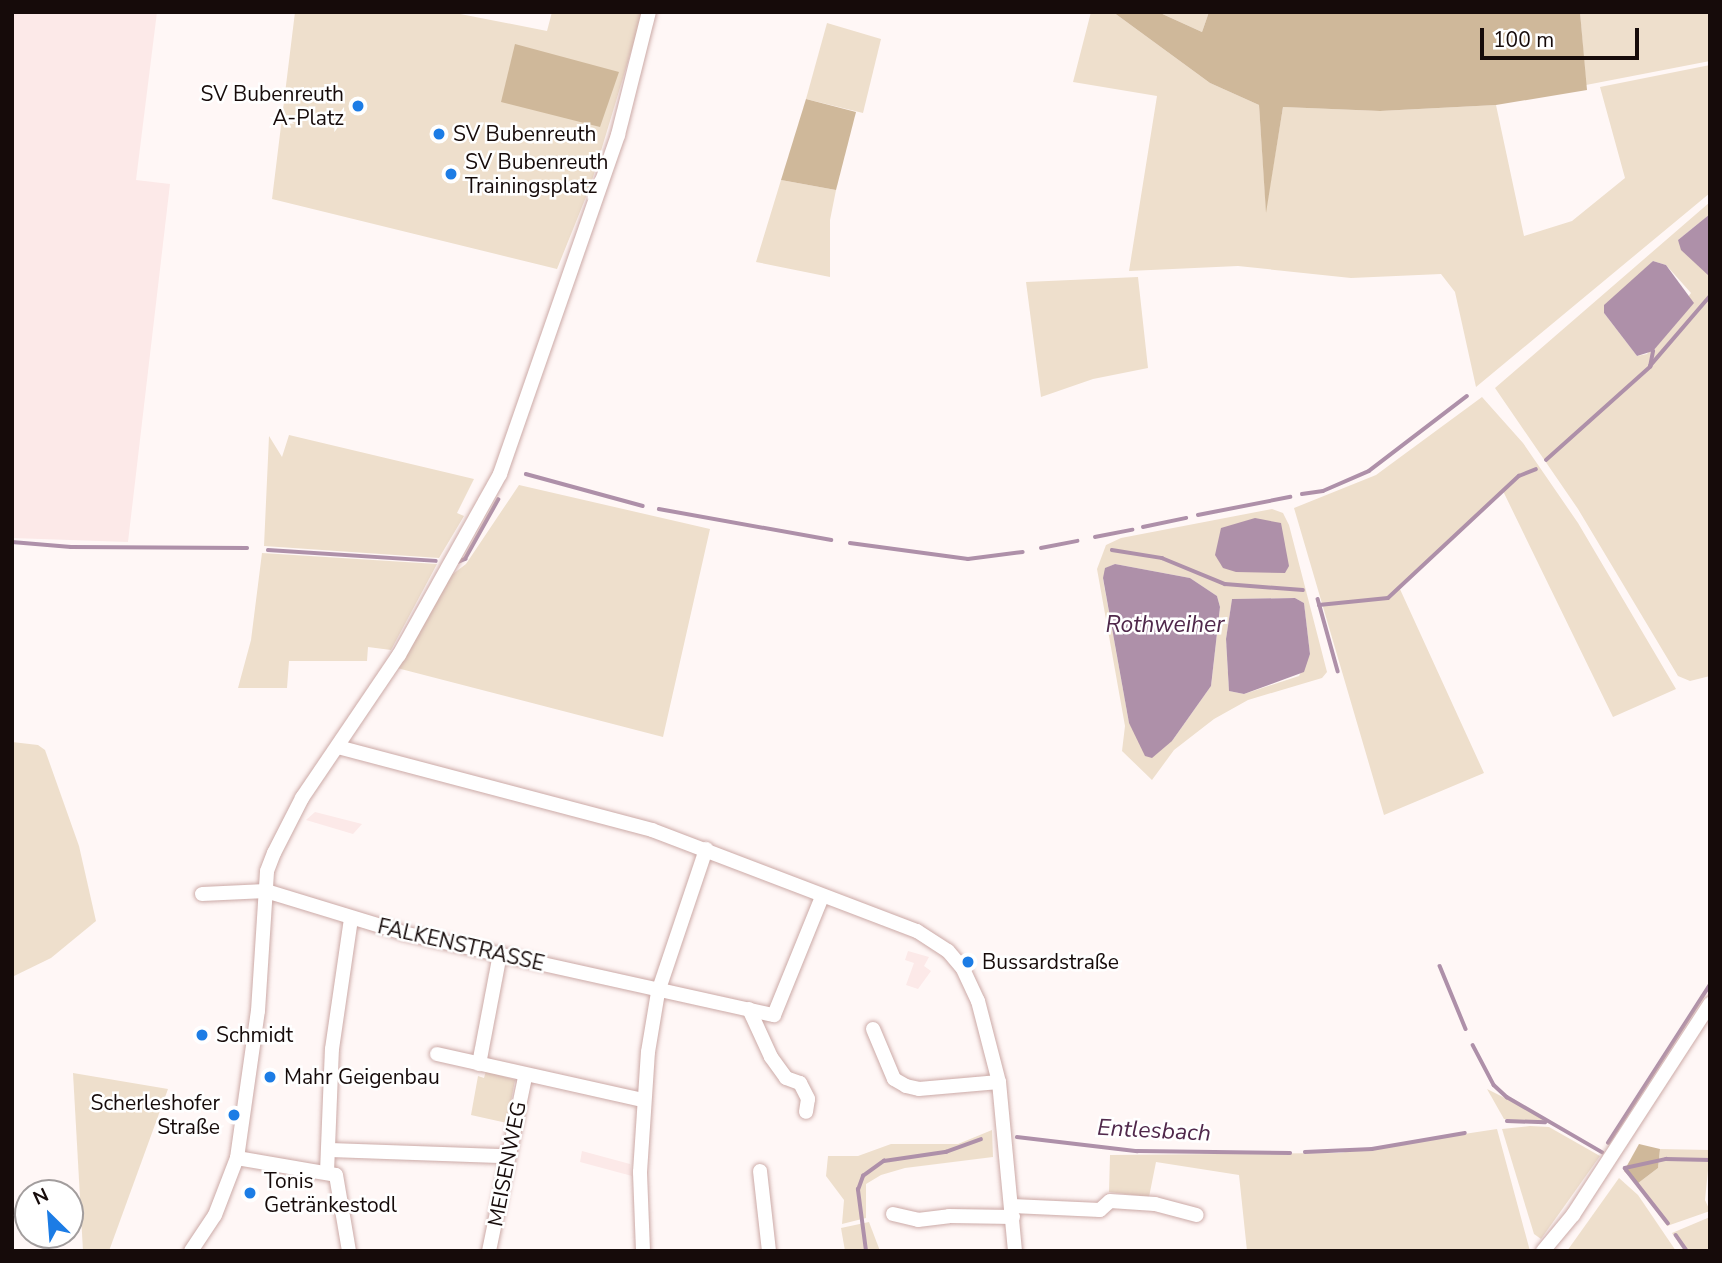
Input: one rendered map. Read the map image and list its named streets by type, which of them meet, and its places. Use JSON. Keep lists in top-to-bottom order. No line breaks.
{"streets":{"street":["FALKENSTRASSE","MEISENWEG"]},"water":["Rothweiher","Entlesbach"],"places":["SV Bubenreuth A-Platz","SV Bubenreuth","SV Bubenreuth Trainingsplatz","Bussardstraße","Schmidt","Mahr Geigenbau","Scherleshofer Straße","Tonis Getränkestodl"],"scale_bar":"100 m","north":"top left"}
